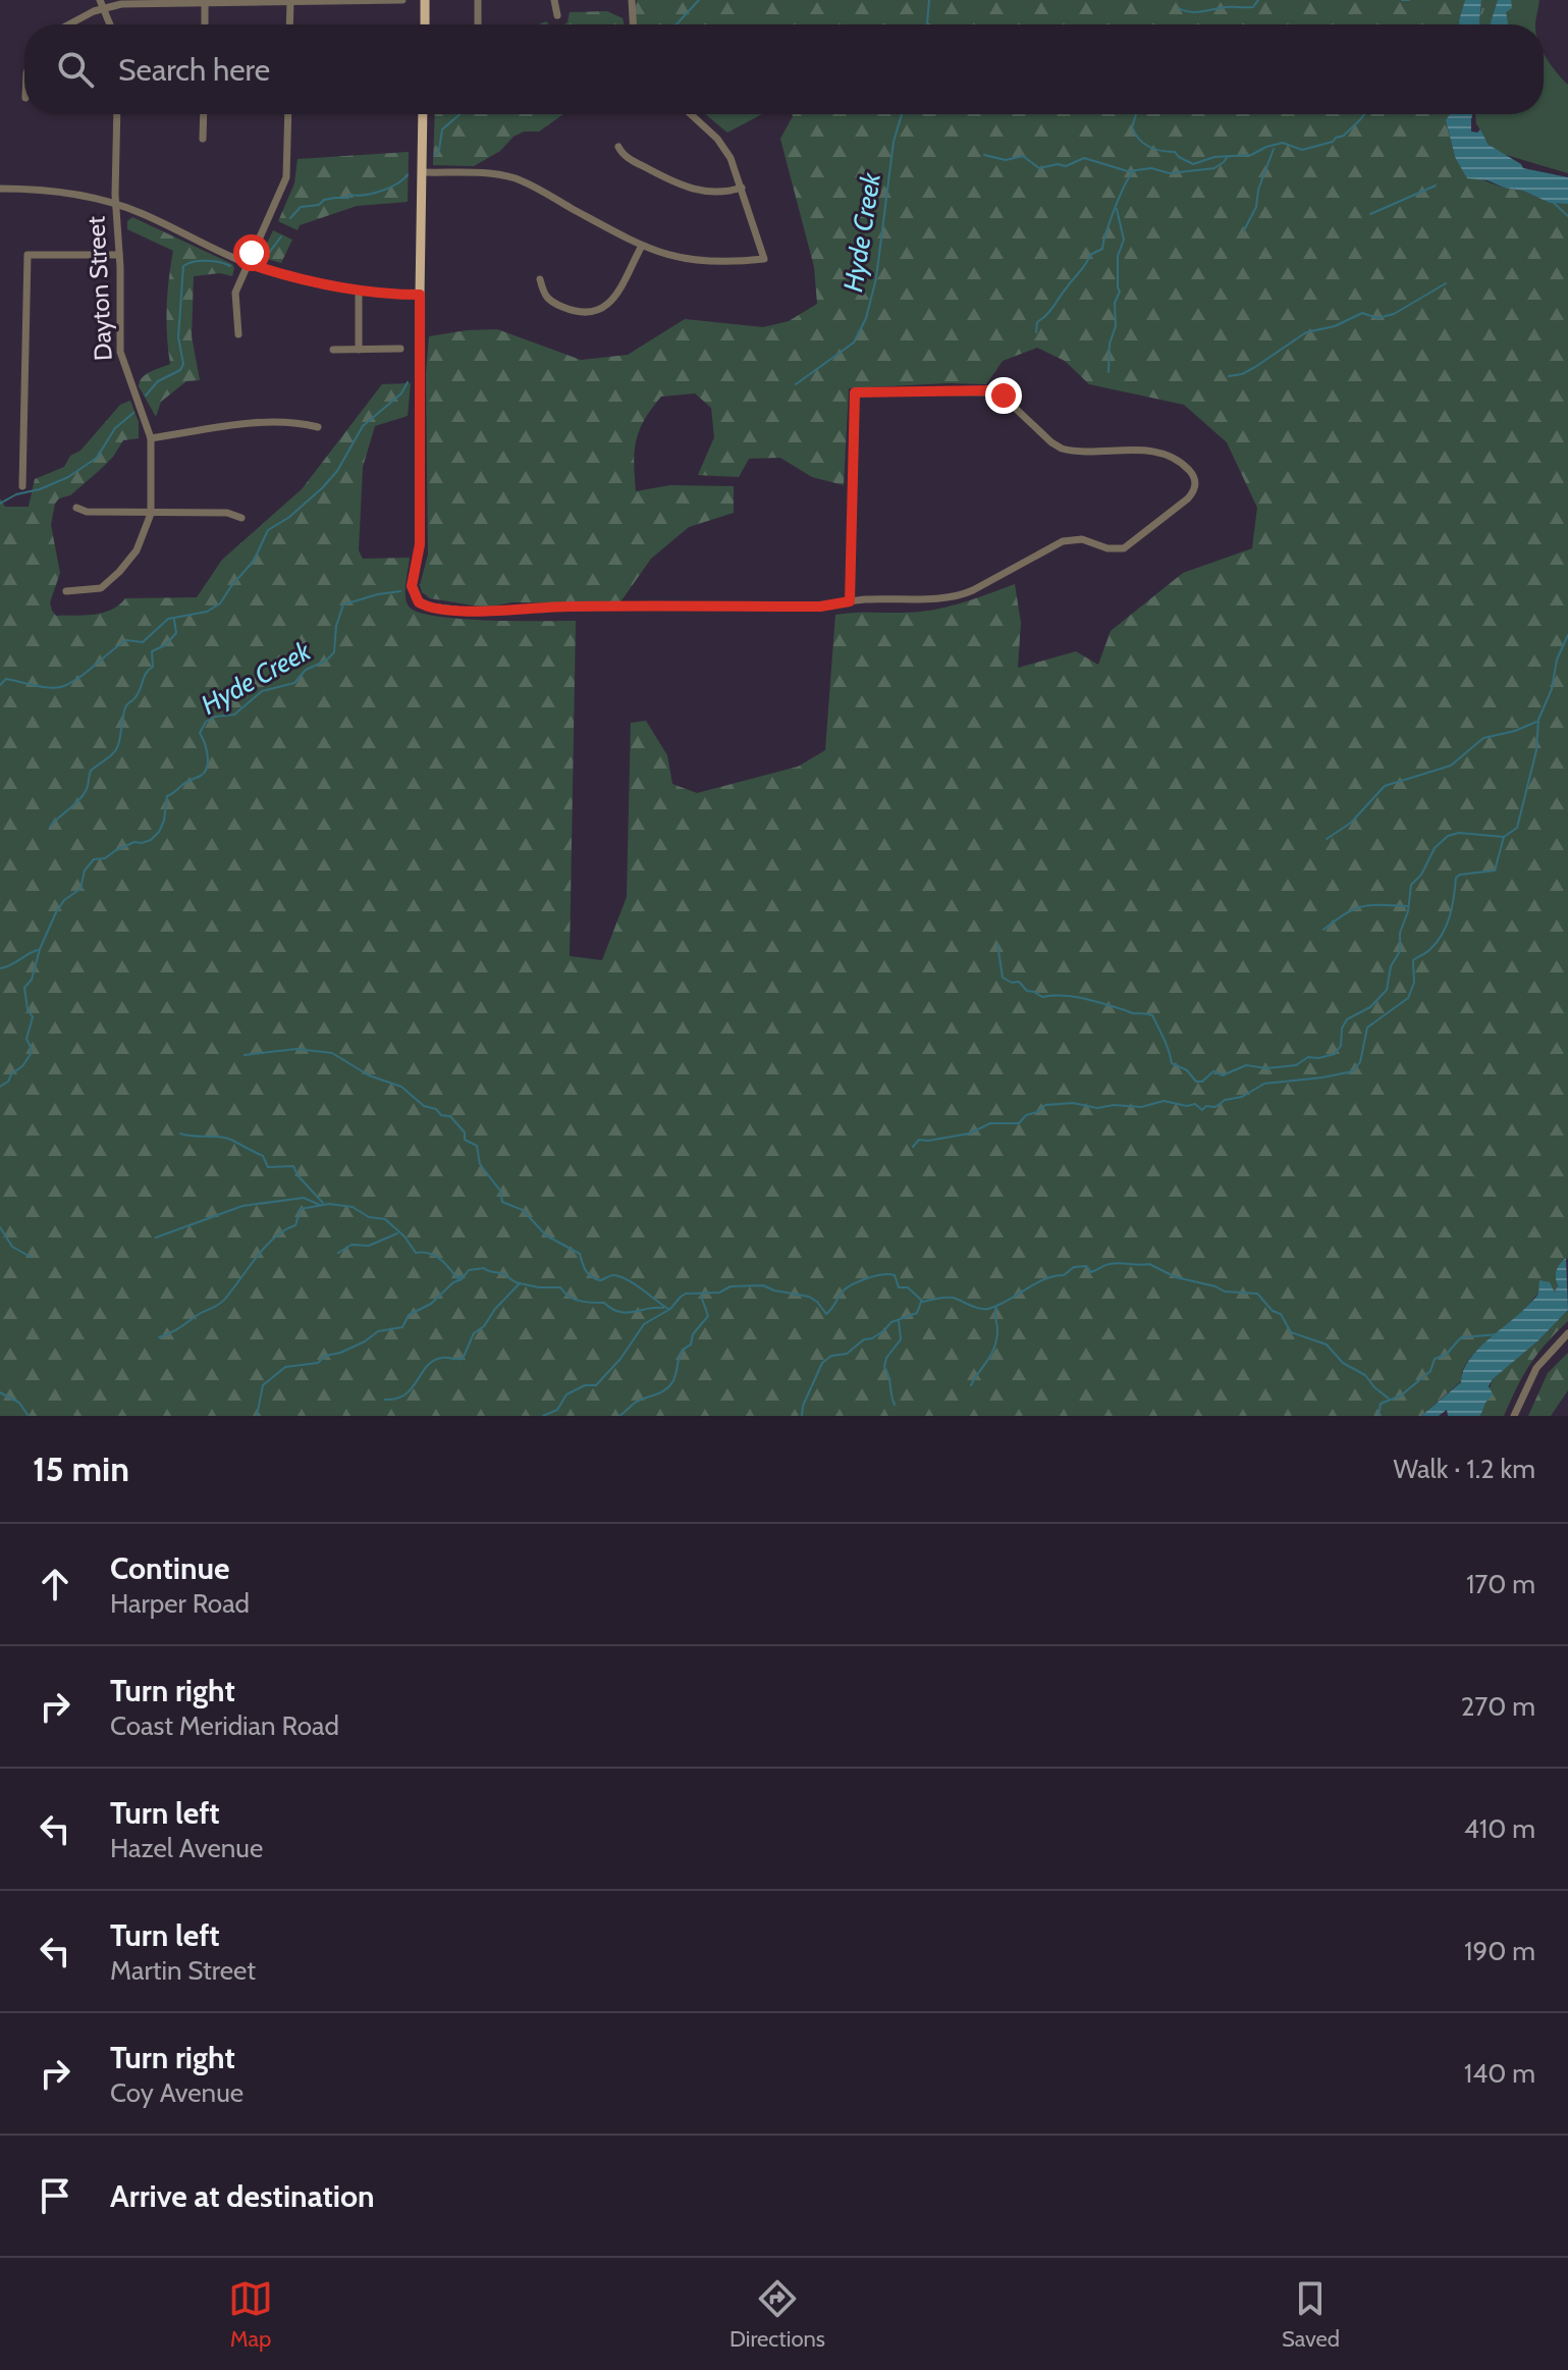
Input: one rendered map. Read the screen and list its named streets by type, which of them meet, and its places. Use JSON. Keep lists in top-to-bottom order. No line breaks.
{"streets":{"street":["Dayton Street"]},"water":["Hyde Creek"],"page":{"search":"Search here","heading":["15 min","Walk · 1.2 km"],"list":[["Continue","Harper Road","170 m"],["Turn right","Coast Meridian Road","270 m"],["Turn left","Hazel Avenue","410 m"],["Turn left","Martin Street","190 m"],["Turn right","Coy Avenue","140 m"],"Arrive at destination"],"nav":["Map","Directions","Saved"]}}
